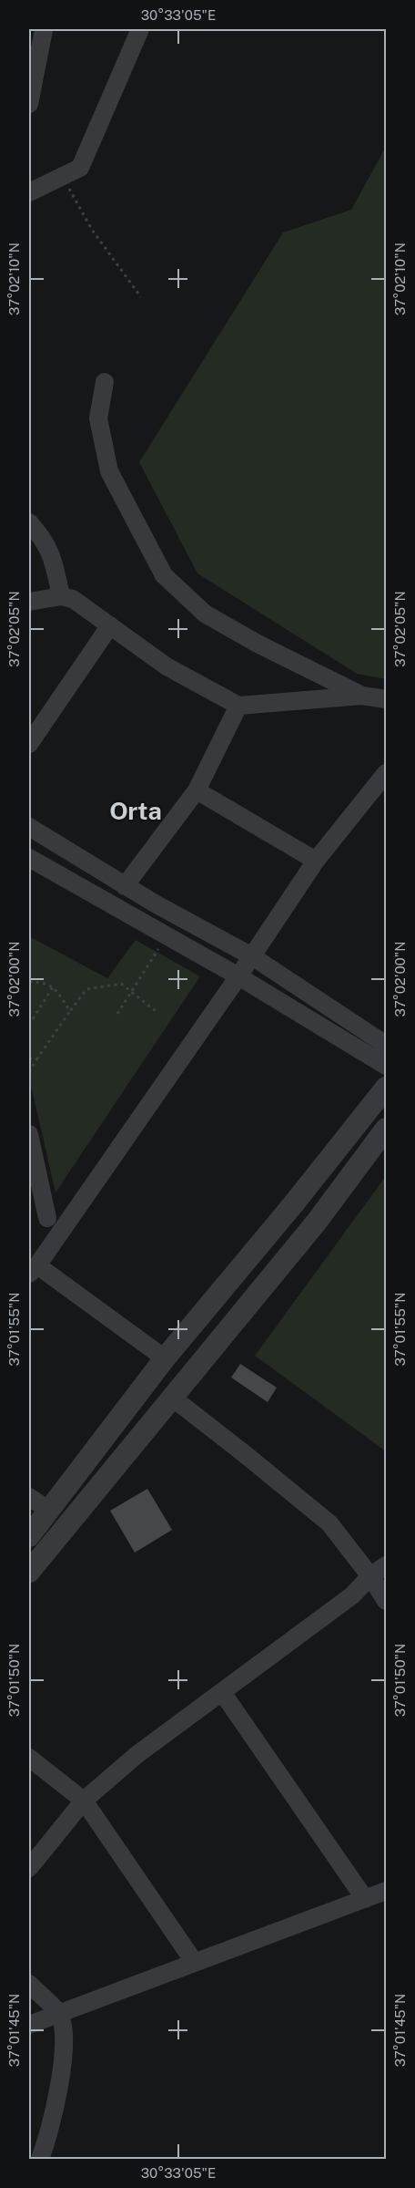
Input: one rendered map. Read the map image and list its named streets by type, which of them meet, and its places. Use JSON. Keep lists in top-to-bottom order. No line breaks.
{"districts":["Orta"],"coordinates":["30°33'05\"E","37°02'10\"N","37°02'05\"N","37°02'00\"N","37°01'55\"N","37°01'50\"N","37°01'45\"N"]}
